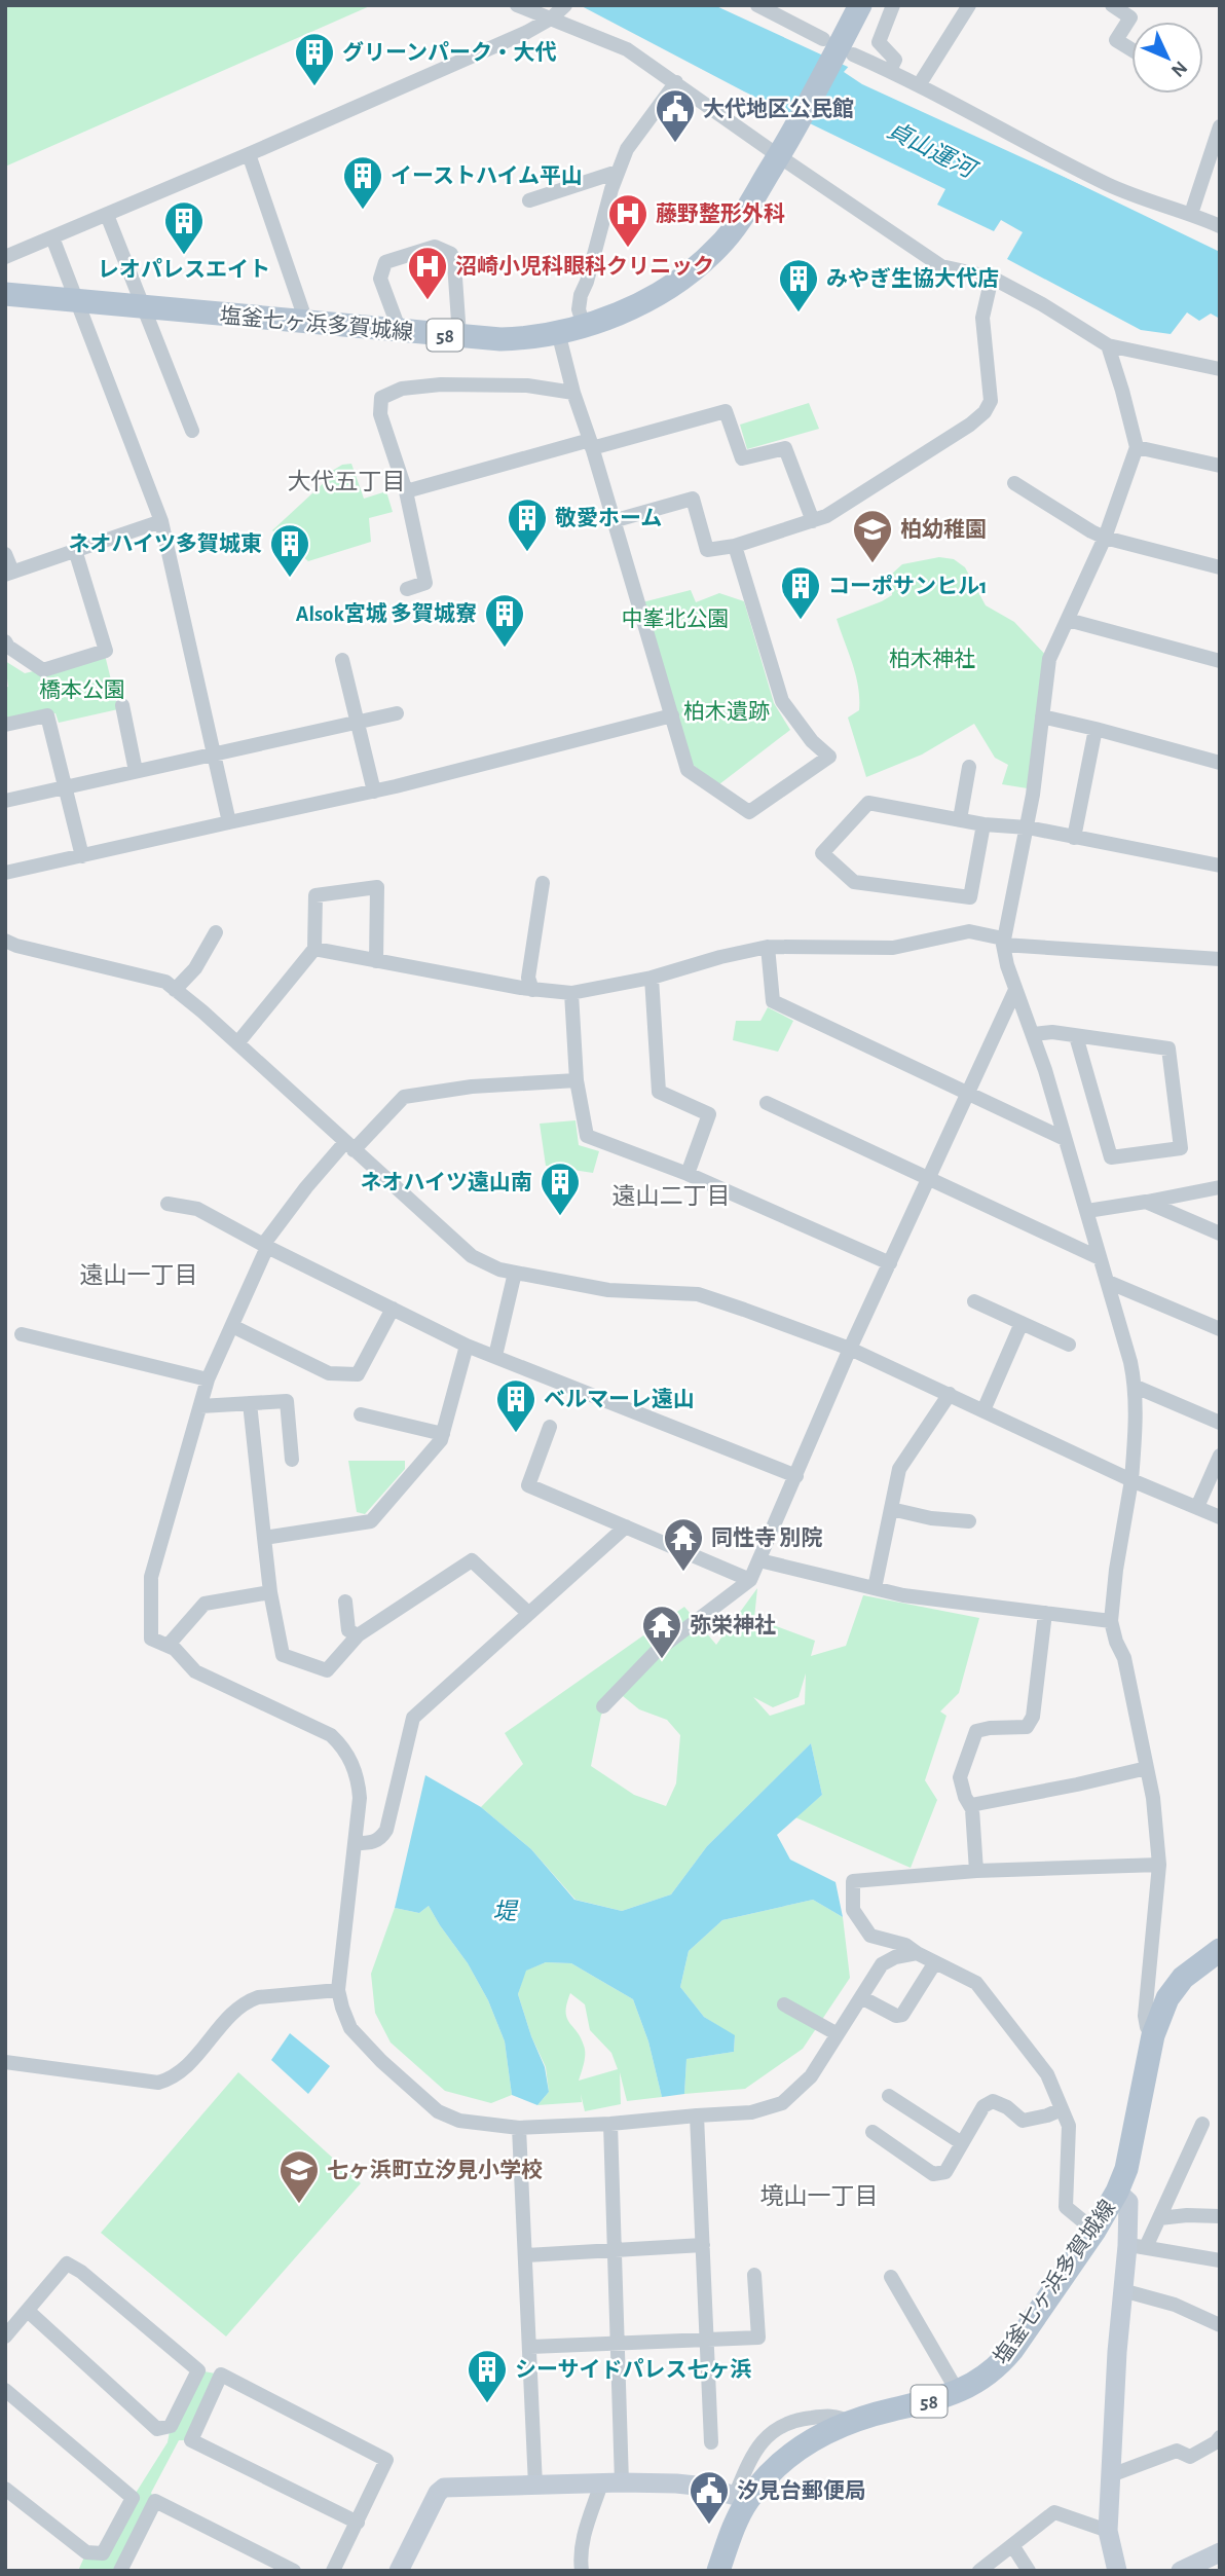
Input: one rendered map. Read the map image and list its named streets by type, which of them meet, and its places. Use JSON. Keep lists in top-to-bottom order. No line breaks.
{"streets":{"main road":["塩釜七ヶ浜多賀城線","58"]},"crossings":[["塩釜七ヶ浜多賀城線","58"]],"districts":["大代五丁目","遠山二丁目","遠山一丁目","境山一丁目"],"water":["貞山運河","堤"],"parks":["中峯北公園","柏木神社","橋本公園","柏木遺跡"],"places":{"building":["グリーンパーク・大代","イーストハイム平山","レオパレスエイト","みやぎ生協大代店","敬愛ホーム","ネオハイツ多賀城東","コーポサンヒル1","Alsok宮城 多賀城寮","ネオハイツ遠山南","ベルマーレ遠山","シーサイドパレス七ヶ浜"],"public building":["大代地区公民館","汐見台郵便局"],"hospital":["藤野整形外科","沼崎小児科眼科クリニック"],"school or university":["柏幼稚園","七ヶ浜町立汐見小学校"],"temple":["同性寺 別院","弥栄神社"]},"north":"bottom right"}
